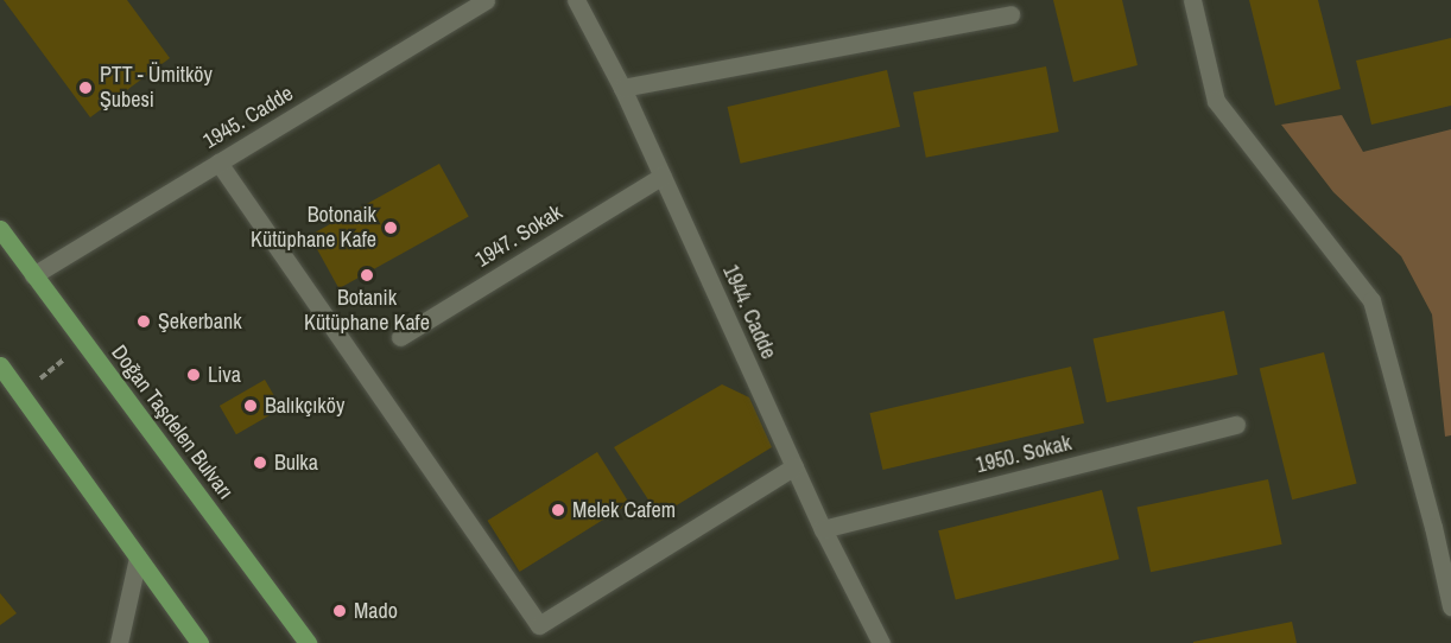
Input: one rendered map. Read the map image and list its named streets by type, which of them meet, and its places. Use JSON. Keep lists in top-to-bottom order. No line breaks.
{"streets":{"main road":["Doğan Taşdelen Bulvarı"],"street":["1945. Cadde","1947. Sokak","1944. Cadde","1950. Sokak"]},"crossings":[["1945. Cadde","Doğan Taşdelen Bulvarı"],["1947. Sokak","1944. Cadde"],["1944. Cadde","1950. Sokak"]],"places":["PTT - Ümitköy Şubesi","Botonaik Kütüphane Kafe","Botanik Kütüphane Kafe","Şekerbank","Liva","Balıkçıköy","Bulka","Melek Cafem","Mado"]}
